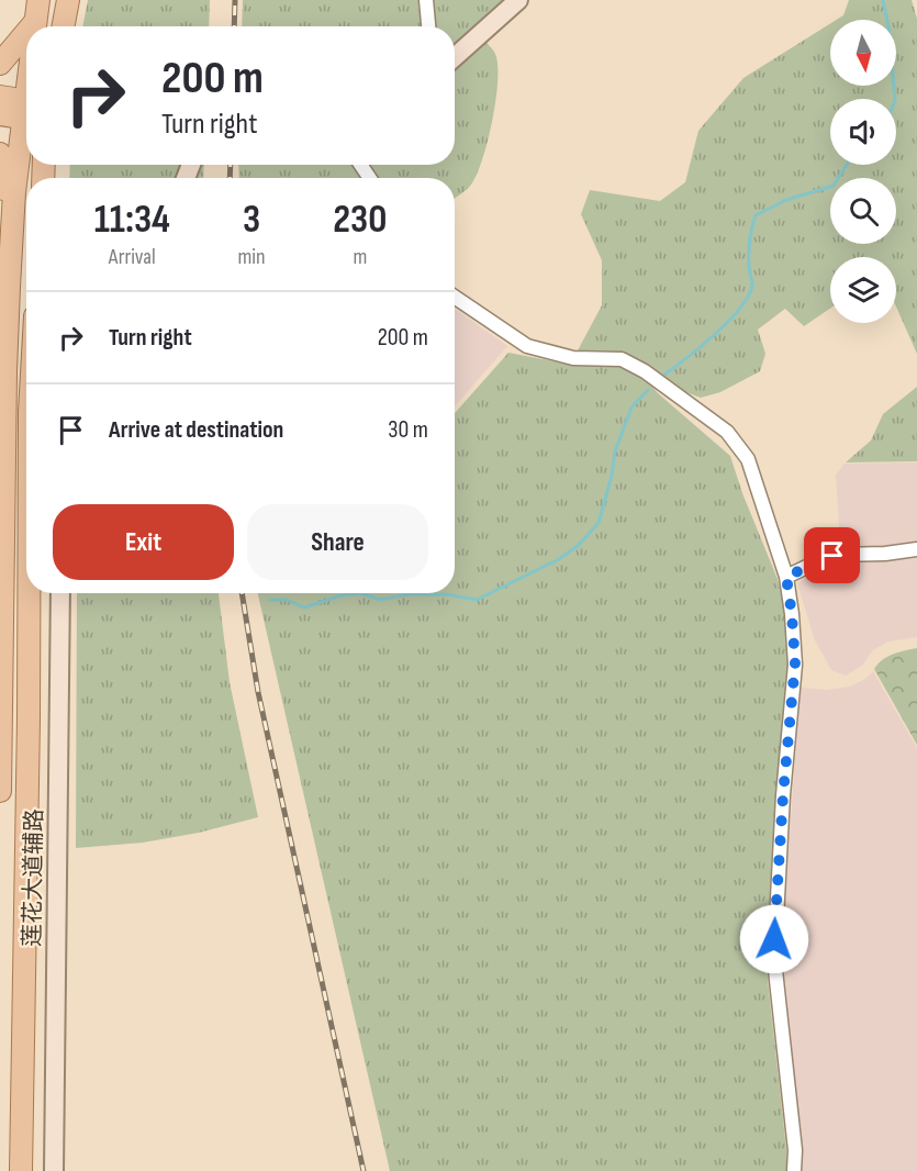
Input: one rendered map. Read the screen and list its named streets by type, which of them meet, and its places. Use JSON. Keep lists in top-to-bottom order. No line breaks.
{"streets":{"street":["莲花大道辅路"]},"north":"bottom","page":{"turn":["200 m","Turn right"],"eta":["11:34","Arrival","3","min","230","m"],"list":[{"name":"Turn right","value":"200 m"},{"name":"Arrive at destination","value":"30 m"}],"buttons":["Exit","Share"]}}
